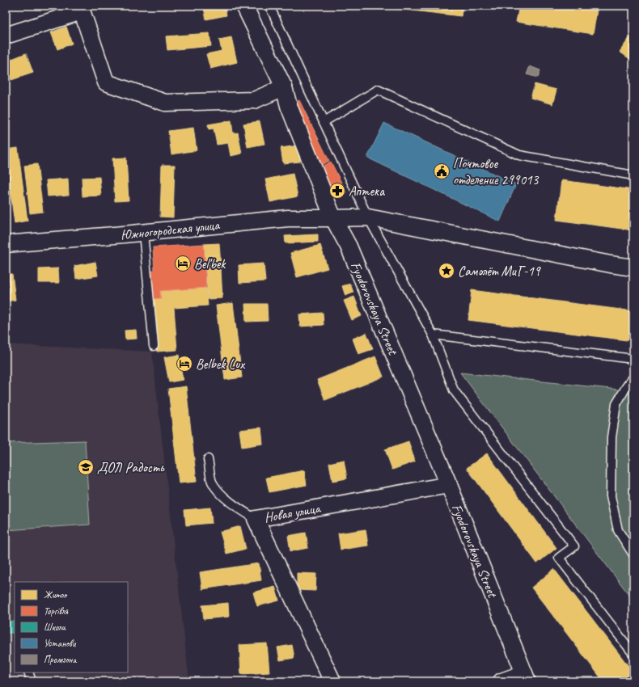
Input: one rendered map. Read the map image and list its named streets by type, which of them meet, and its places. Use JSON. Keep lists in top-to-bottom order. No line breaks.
{"streets":{"street":["Южногородская улица","Fyodorovskaya Street","Новая улица"]},"crossings":[["Южногородская улица","Fyodorovskaya Street"],["Fyodorovskaya Street","Новая улица"]],"places":{"public building":["Почтовое отделение 299013"],"pharmacy":["Аптека"],"hotel":["Bel'bek","Belbek Lux"],"place":["Самолёт МиГ-19"],"school or university":["ДОЛ Радость"]},"legend":["Житло","Торгівля","Школи","Установи","Промзона"]}
